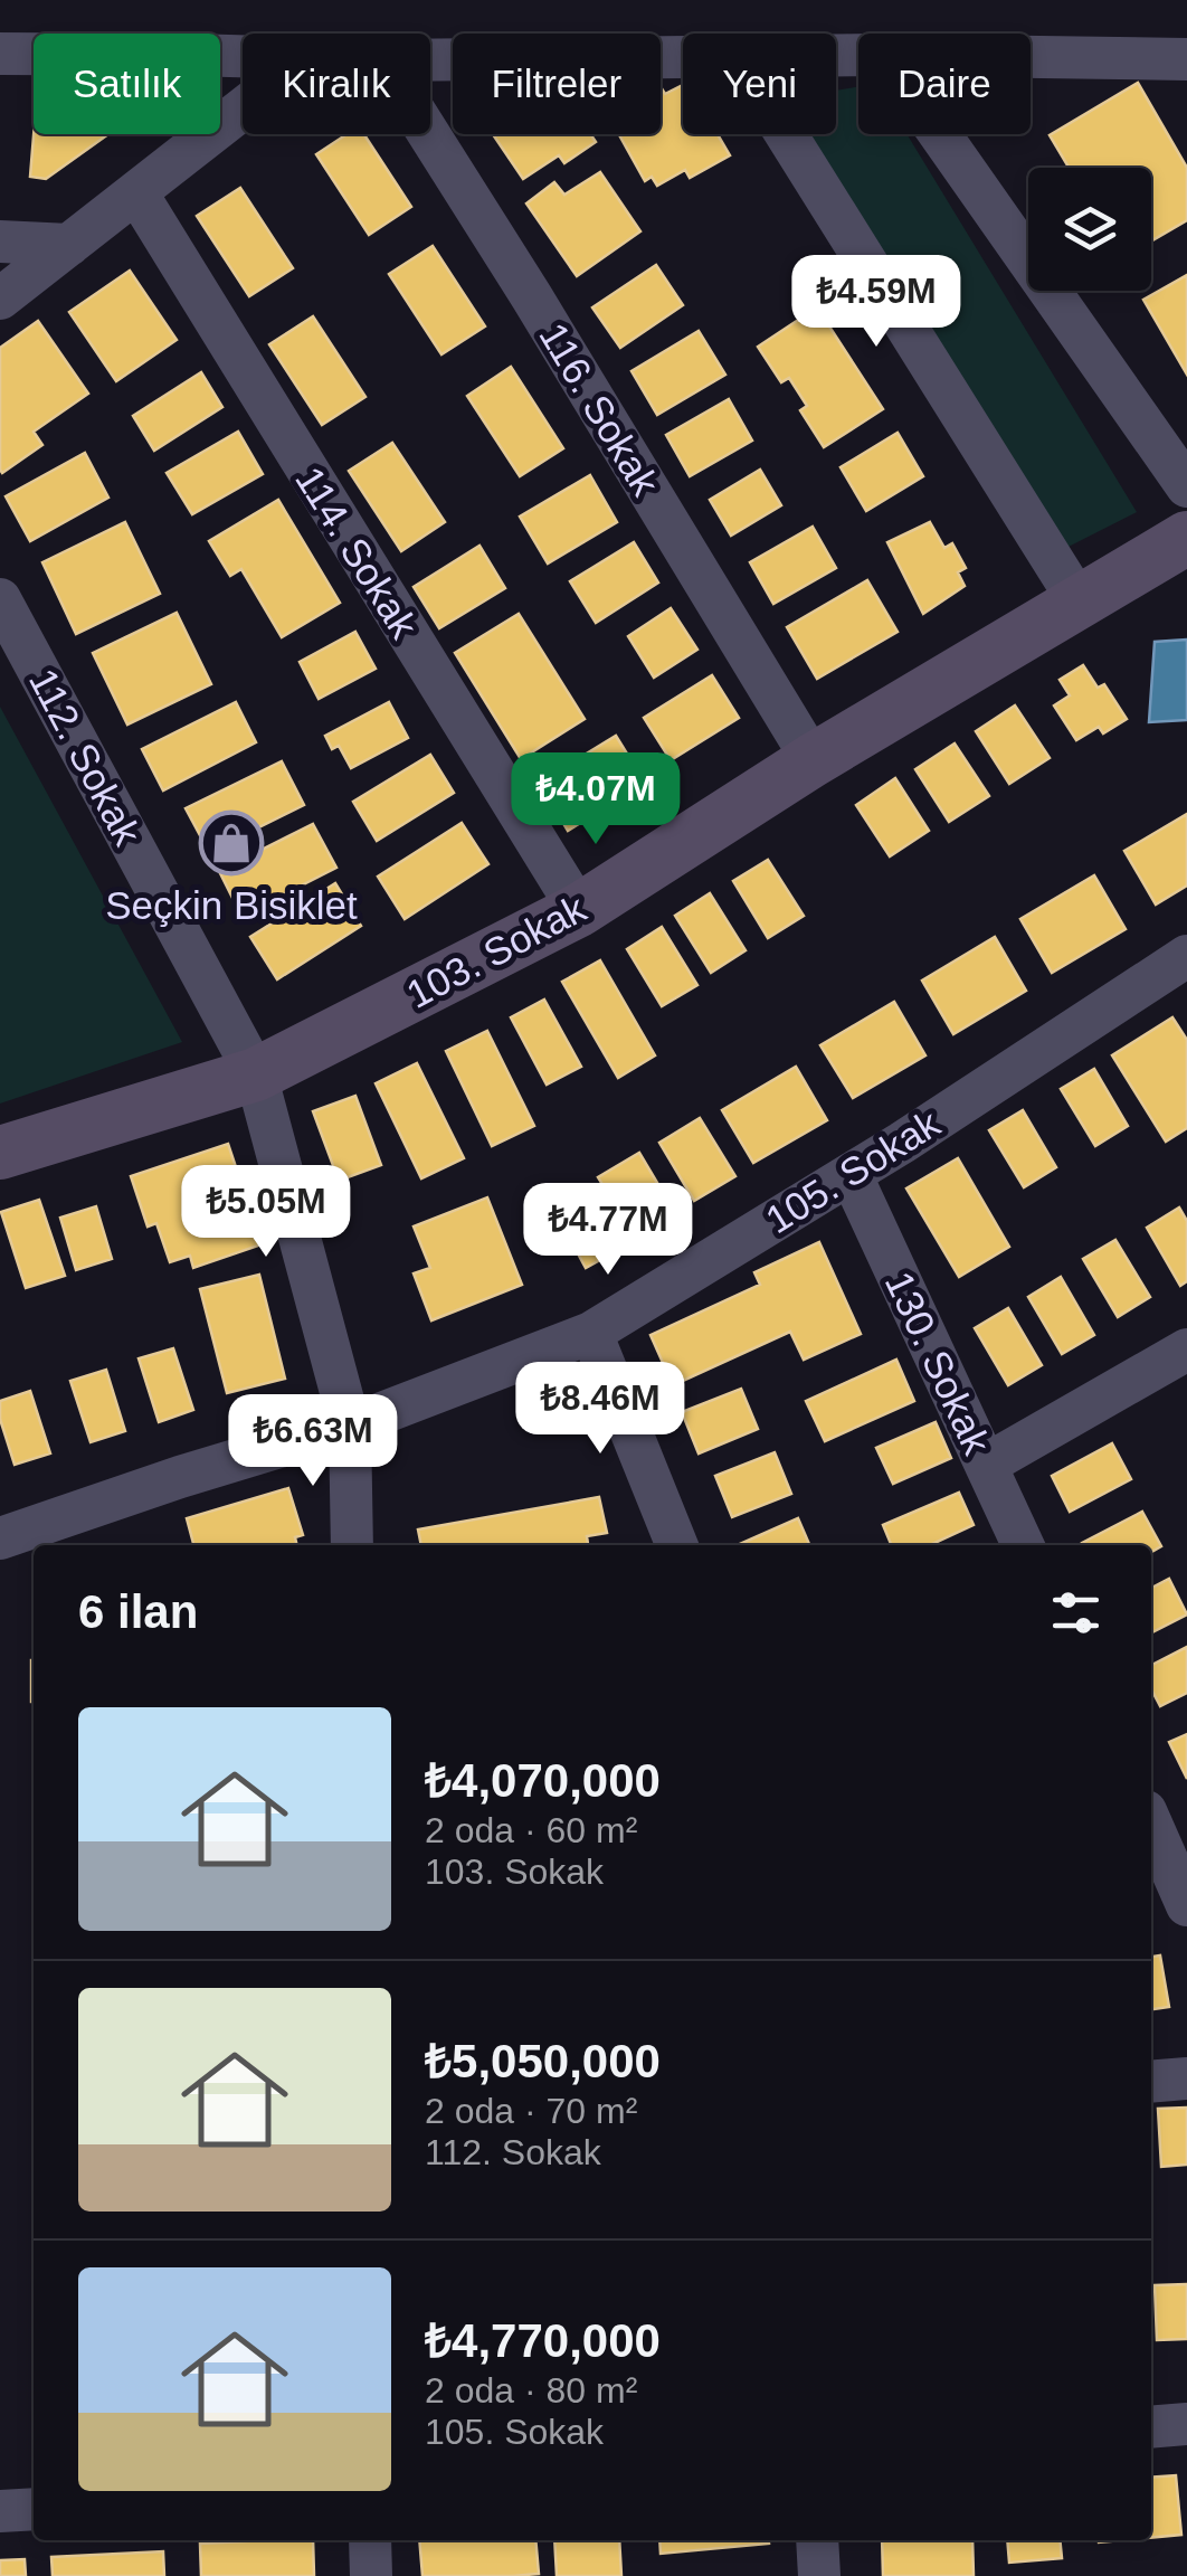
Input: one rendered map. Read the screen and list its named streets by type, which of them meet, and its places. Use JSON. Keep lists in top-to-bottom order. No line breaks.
{"streets":{"main road":["103. Sokak"],"street":["116. Sokak","114. Sokak","112. Sokak","105. Sokak","130. Sokak"]},"crossings":[["116. Sokak","103. Sokak"],["114. Sokak","103. Sokak"],["112. Sokak","103. Sokak"],["112. Sokak","105. Sokak"],["105. Sokak","130. Sokak"]],"places":{"shop":["Seçkin Bisiklet"]},"page":{"chip":["Satılık","Kiralık","Filtreler","Yeni","Daire"],"price":["₺4.59M","₺4.07M","₺5.05M","₺4.77M","₺8.46M","₺6.63M"],"heading":"6 ilan","list":[{"name":"₺4,070,000","note":"2 oda · 60 m² · 103. Sokak"},{"name":"₺5,050,000","note":"2 oda · 70 m² · 112. Sokak"},{"name":"₺4,770,000","note":"2 oda · 80 m² · 105. Sokak"}]}}
